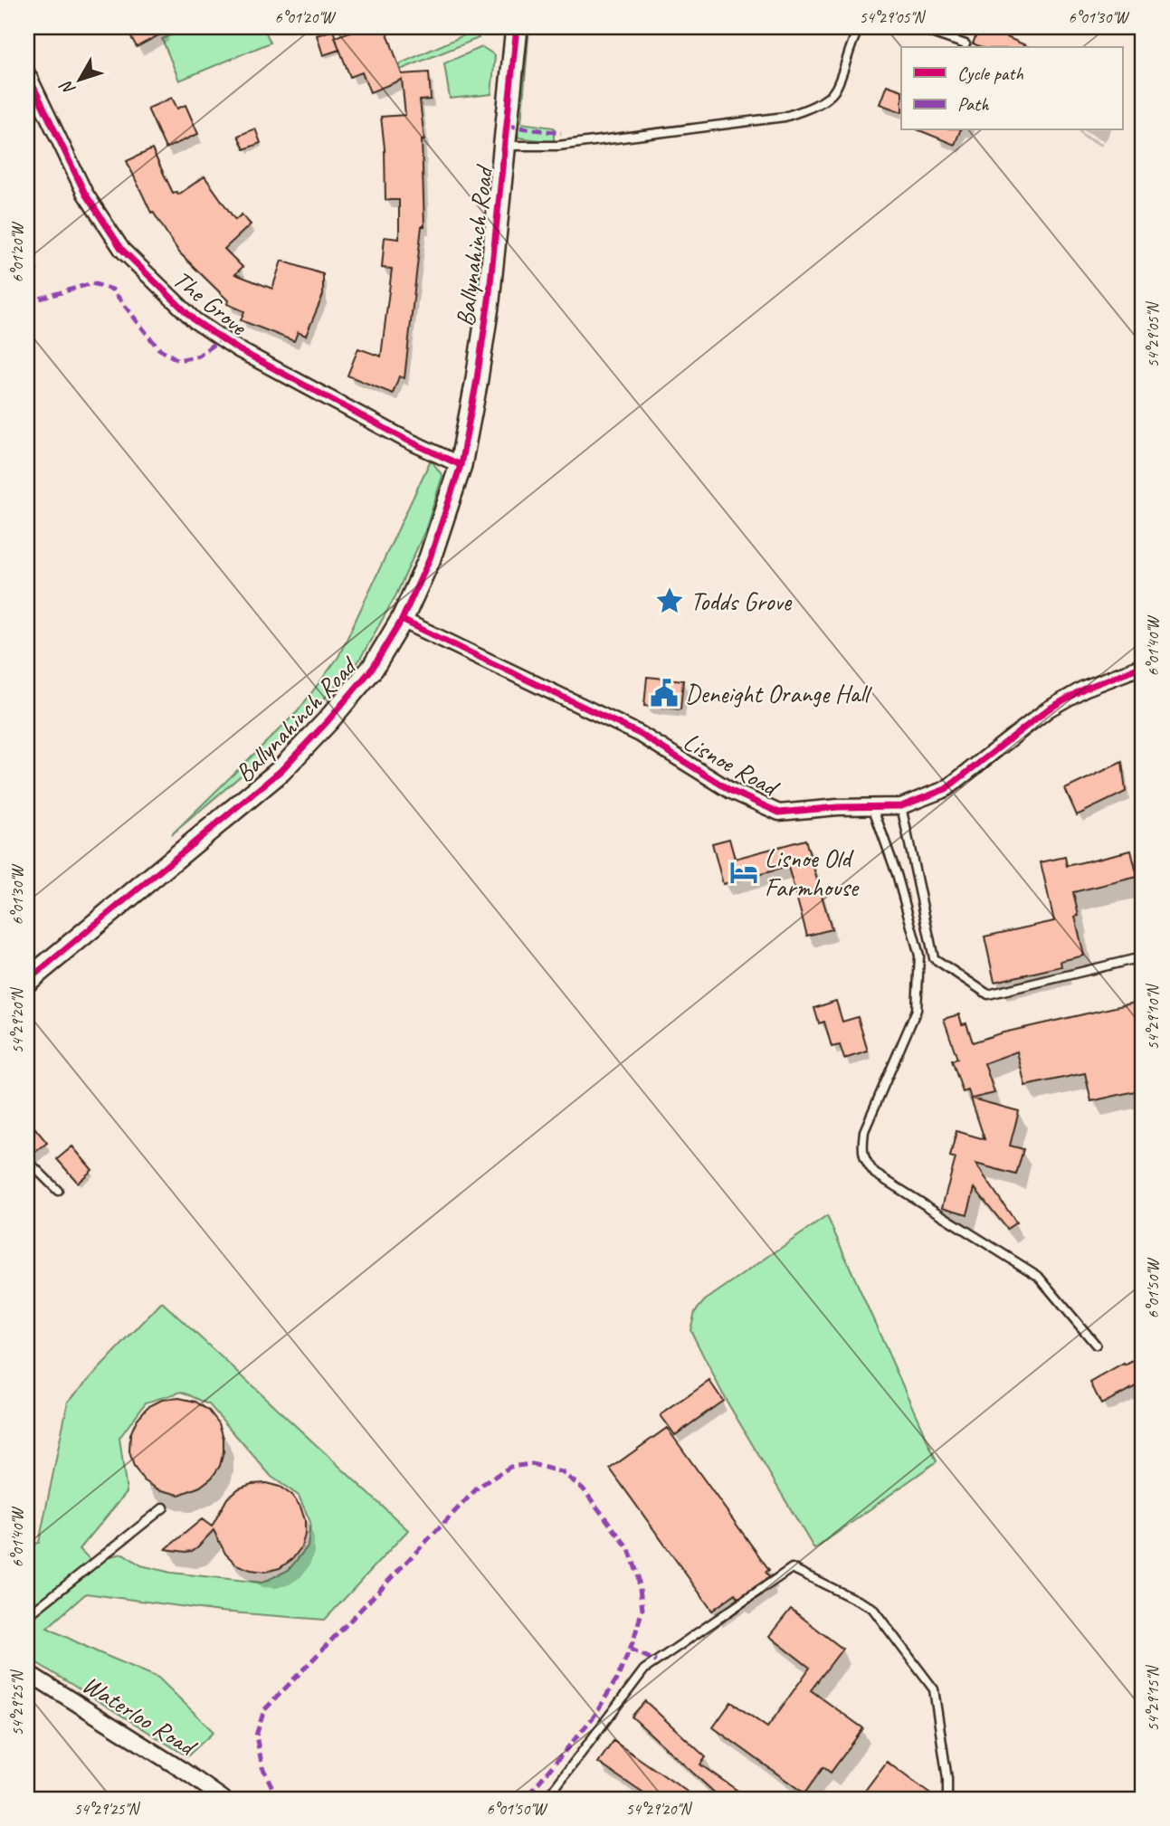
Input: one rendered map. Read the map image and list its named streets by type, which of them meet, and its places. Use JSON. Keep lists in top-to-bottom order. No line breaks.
{"streets":{"street":["Ballynahinch Road","The Grove","Lisnoe Road","Waterloo Road"]},"crossings":[["Ballynahinch Road","The Grove"],["Ballynahinch Road","Lisnoe Road"]],"places":{"place":["Todds Grove"],"public building":["Deneight Orange Hall"],"hotel":["Lisnoe Old Farmhouse"]},"legend":["Cycle path","Path"],"north":"bottom left","coordinates":["6°01'20\"W","54°29'05\"N","6°01'30\"W","6°01'40\"W","54°29'10\"N","54°29'20\"N","6°01'50\"W","54°29'15\"N","54°29'25\"N"]}
